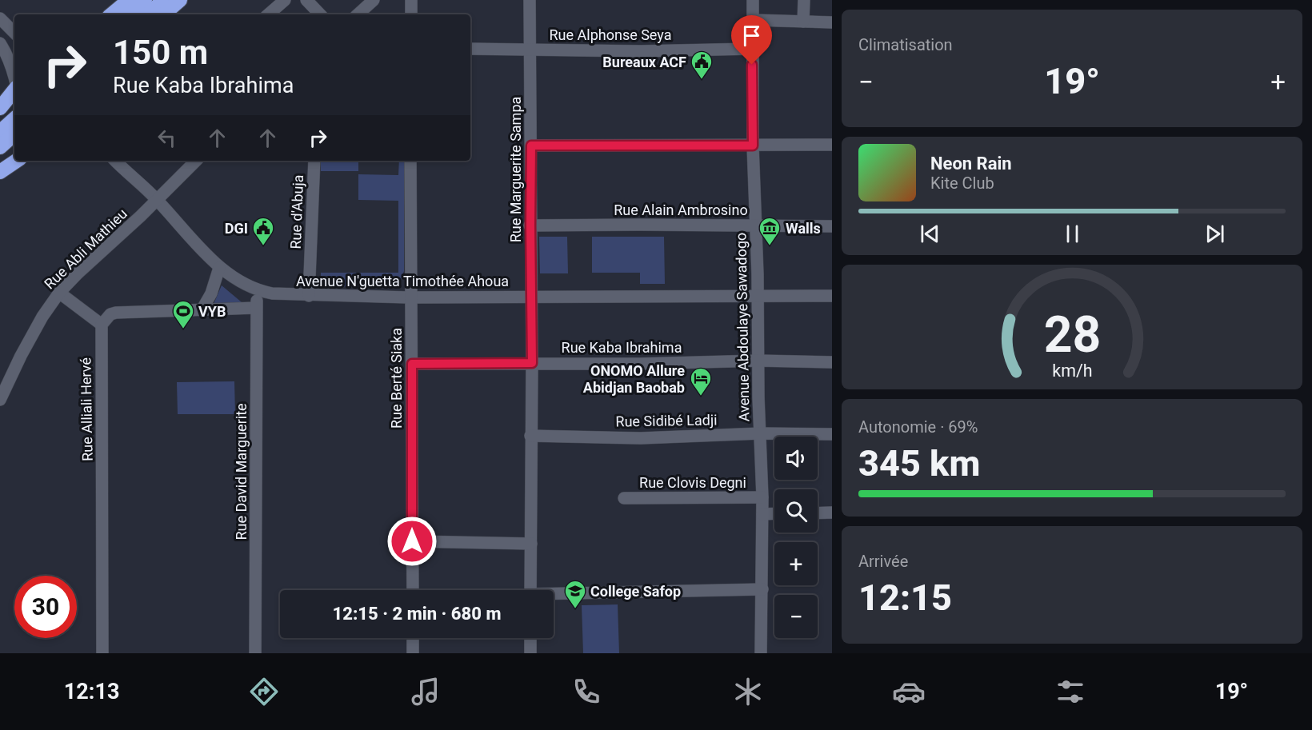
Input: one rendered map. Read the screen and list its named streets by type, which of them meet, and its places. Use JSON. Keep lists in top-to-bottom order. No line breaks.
{"streets":{"street":["Rue Alphonse Seya","Rue Marguerite Sampa","Rue Alain Ambrosino","Rue d'Abuja","Rue Abli Mathieu","Avenue N'guetta Timothée Ahoua","Avenue Abdoulaye Sawadogo","Rue Kaba Ibrahima","Rue Berté Siaka","Rue Alliali Hervé","Rue Sidibé Ladji","Rue David Marguerite","Rue Clovis Degni"]},"crossings":[["Rue Alphonse Seya","Rue Marguerite Sampa"],["Rue Alphonse Seya","Avenue Abdoulaye Sawadogo"],["Rue Marguerite Sampa","Rue Alain Ambrosino"],["Rue Marguerite Sampa","Avenue N'guetta Timothée Ahoua"],["Rue Marguerite Sampa","Rue Kaba Ibrahima"],["Rue Marguerite Sampa","Rue Sidibé Ladji"],["Rue Alain Ambrosino","Avenue Abdoulaye Sawadogo"],["Rue d'Abuja","Avenue N'guetta Timothée Ahoua"],["Rue Abli Mathieu","Avenue N'guetta Timothée Ahoua"],["Avenue N'guetta Timothée Ahoua","Avenue Abdoulaye Sawadogo"],["Avenue N'guetta Timothée Ahoua","Rue Berté Siaka"],["Avenue N'guetta Timothée Ahoua","Rue David Marguerite"],["Avenue Abdoulaye Sawadogo","Rue Kaba Ibrahima"],["Avenue Abdoulaye Sawadogo","Rue Sidibé Ladji"],["Avenue Abdoulaye Sawadogo","Rue Clovis Degni"],["Rue Kaba Ibrahima","Rue Berté Siaka"]],"places":{"public building":["Bureaux ACF","DGI"],"museum":["Walls"],"sports":["VYB"],"hotel":["ONOMO Allure Abidjan Baobab"],"school or university":["College Safop"]},"page":{"tile":["Climatisation",["Autonomie · 69%","345 km"],["Arrivée","12:15"]],"turn":["150 m","Rue Kaba Ibrahima"],"heat":["−","19°","+"],"song":["Neon Rain","Kite Club"],"map_buttons":["+","−"],"limit":"30","trip":"12:15 · 2 min · 680 m","tabs":["12:13","19°"],"gauge":["28","km/h"]}}
